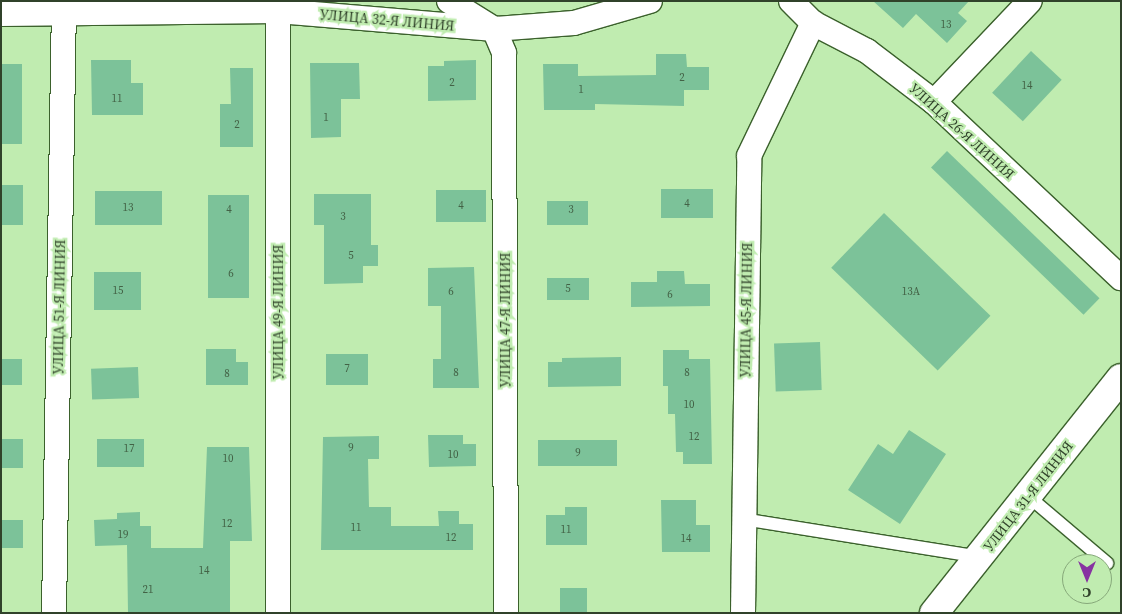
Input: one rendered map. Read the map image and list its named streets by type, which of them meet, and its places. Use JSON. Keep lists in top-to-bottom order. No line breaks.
{"streets":{"street":["УЛИЦА 32-Я ЛИНИЯ","УЛИЦА 26-Я ЛИНИЯ","УЛИЦА 51-Я ЛИНИЯ","УЛИЦА 45-Я ЛИНИЯ","УЛИЦА 49-Я ЛИНИЯ","УЛИЦА 47-Я ЛИНИЯ","УЛИЦА 31-Я ЛИНИЯ"]},"crossings":[["УЛИЦА 32-Я ЛИНИЯ","УЛИЦА 51-Я ЛИНИЯ"],["УЛИЦА 32-Я ЛИНИЯ","УЛИЦА 49-Я ЛИНИЯ"],["УЛИЦА 32-Я ЛИНИЯ","УЛИЦА 47-Я ЛИНИЯ"],["УЛИЦА 26-Я ЛИНИЯ","УЛИЦА 45-Я ЛИНИЯ"]],"house_numbers":["13","2","2","14","1","11","1","2","4","4","13","4","3","3","5","6","5","15","6","13А","6","7","8","8","8","10","12","9","17","9","10","10","12","11","11","19","12","14","14","21"],"north":"bottom"}
